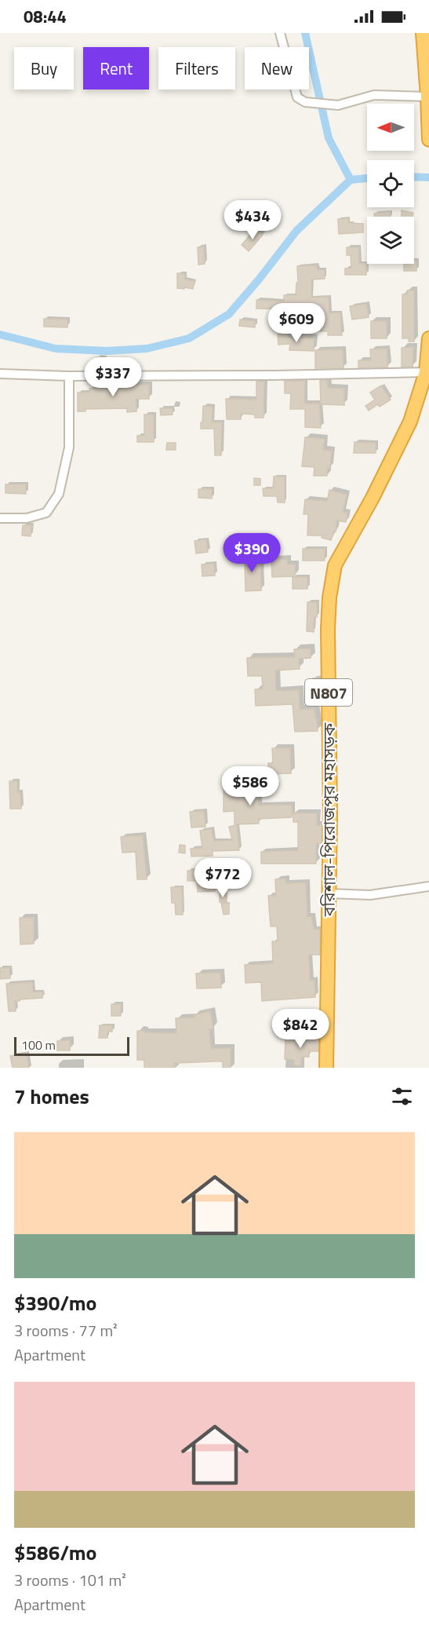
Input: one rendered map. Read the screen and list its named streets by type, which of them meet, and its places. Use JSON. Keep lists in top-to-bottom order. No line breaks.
{"streets":{"highway":["N807","বরিশাল-পিরোজপুর মহাসড়ক"]},"scale_bar":"100 m","north":"left","page":{"status":"08:44","chip":["Buy","Rent","Filters","New"],"price":["$434","$609","$337","$390","$586","$772","$842"],"scale":"100 m","heading":"7 homes","list":[{"name":"$390/mo","note":"3 rooms · 77 m² · Apartment"},{"name":"$586/mo","note":"3 rooms · 101 m² · Apartment"}]}}
